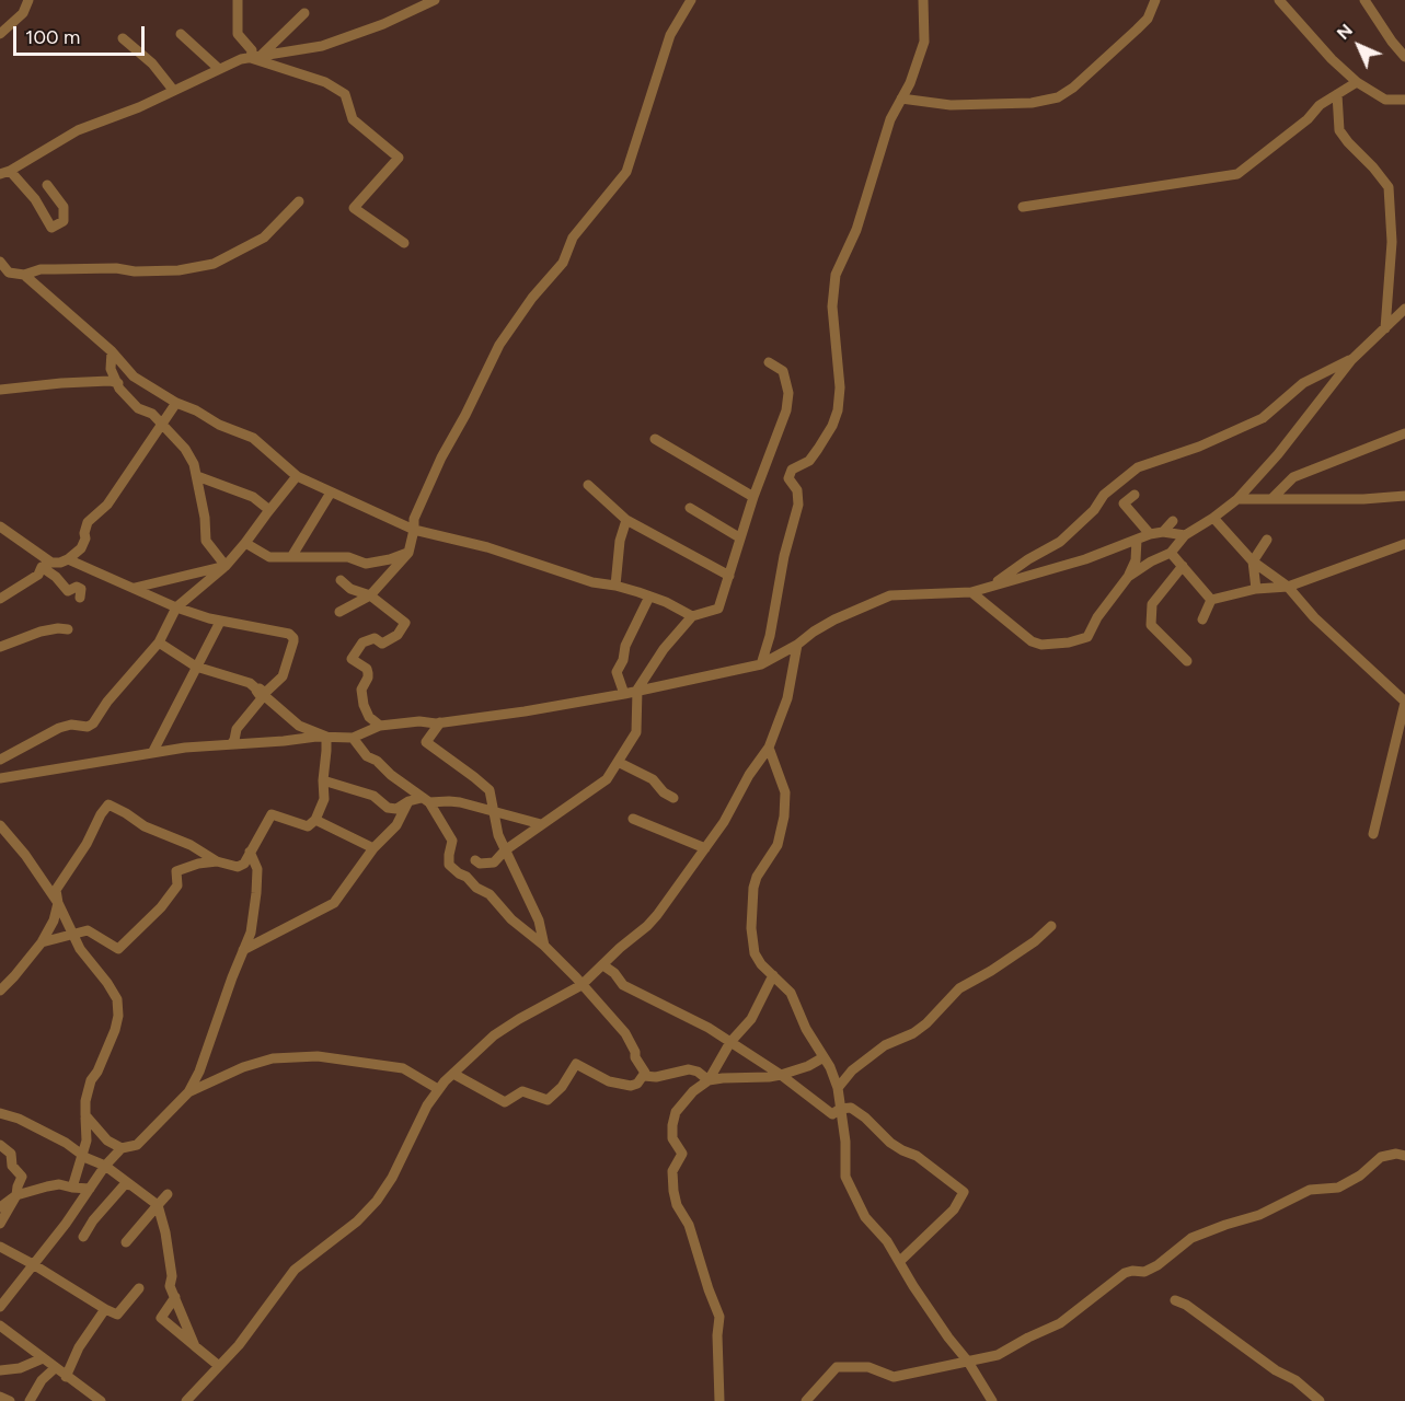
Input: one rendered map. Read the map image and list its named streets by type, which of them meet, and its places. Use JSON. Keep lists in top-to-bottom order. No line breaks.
{"scale_bar":"100 m","north":"top left"}
